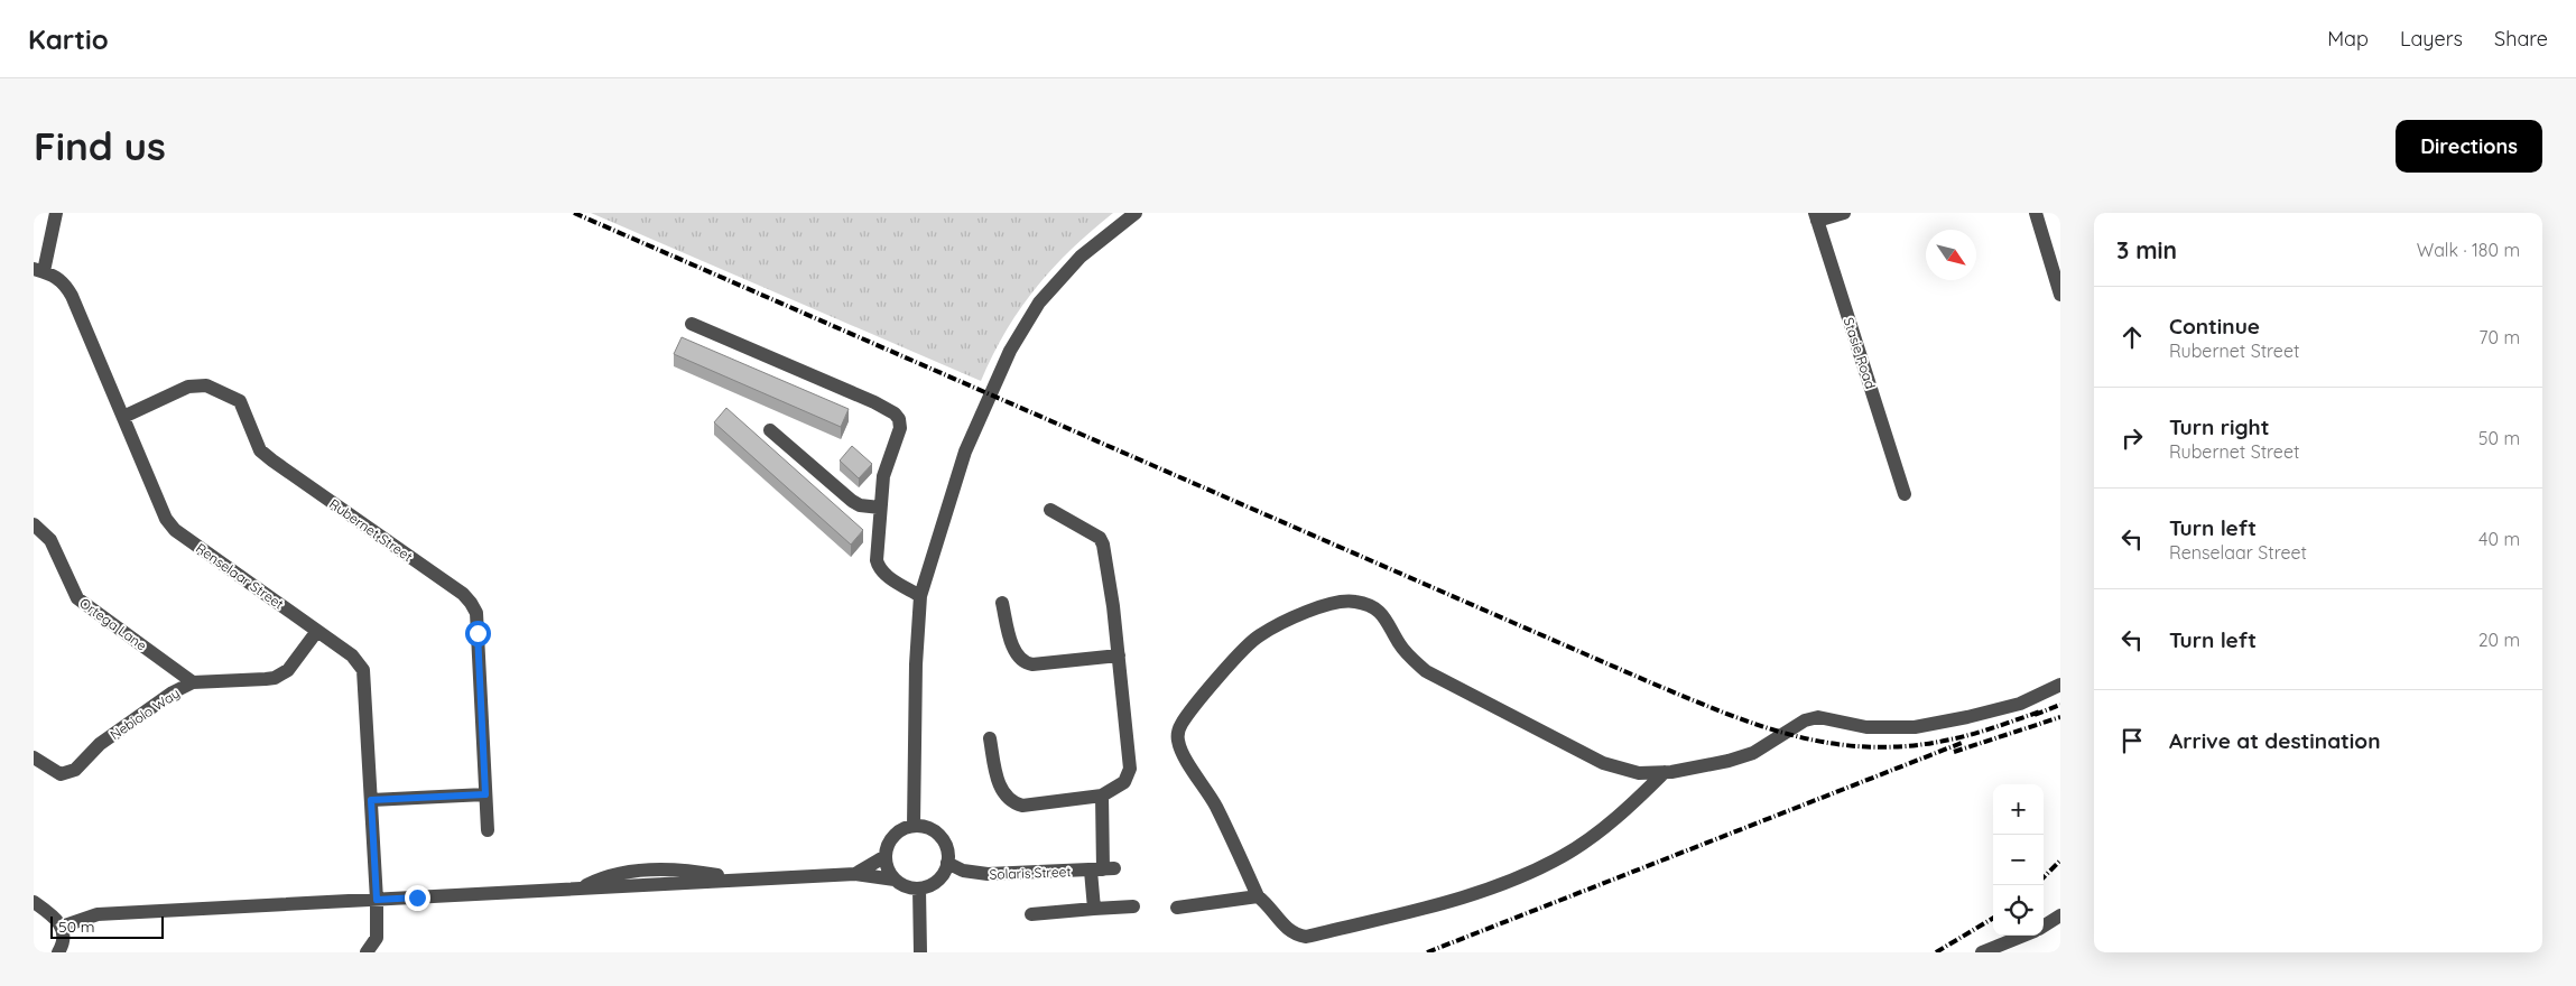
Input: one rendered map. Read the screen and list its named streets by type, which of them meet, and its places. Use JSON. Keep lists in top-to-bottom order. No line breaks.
{"streets":{"street":["Stasie Road","Rubernet Street","Renselaar Street","Ortega Lane","Nebiolo Way","Solaris Street"]},"crossings":[["Rubernet Street","Renselaar Street"],["Renselaar Street","Nebiolo Way"],["Ortega Lane","Nebiolo Way"]],"scale_bar":"50 m","north":"bottom right","page":{"header":"Kartio","nav":["Map","Layers","Share"],"buttons":"Directions","title":"Find us","heading":["3 min","Walk · 180 m"],"list":[["Continue","Rubernet Street","70 m"],["Turn right","Rubernet Street","50 m"],["Turn left","Renselaar Street","40 m"],["Turn left","20 m"],"Arrive at destination"],"map_buttons":["+","−"],"scale":"50 m"}}
